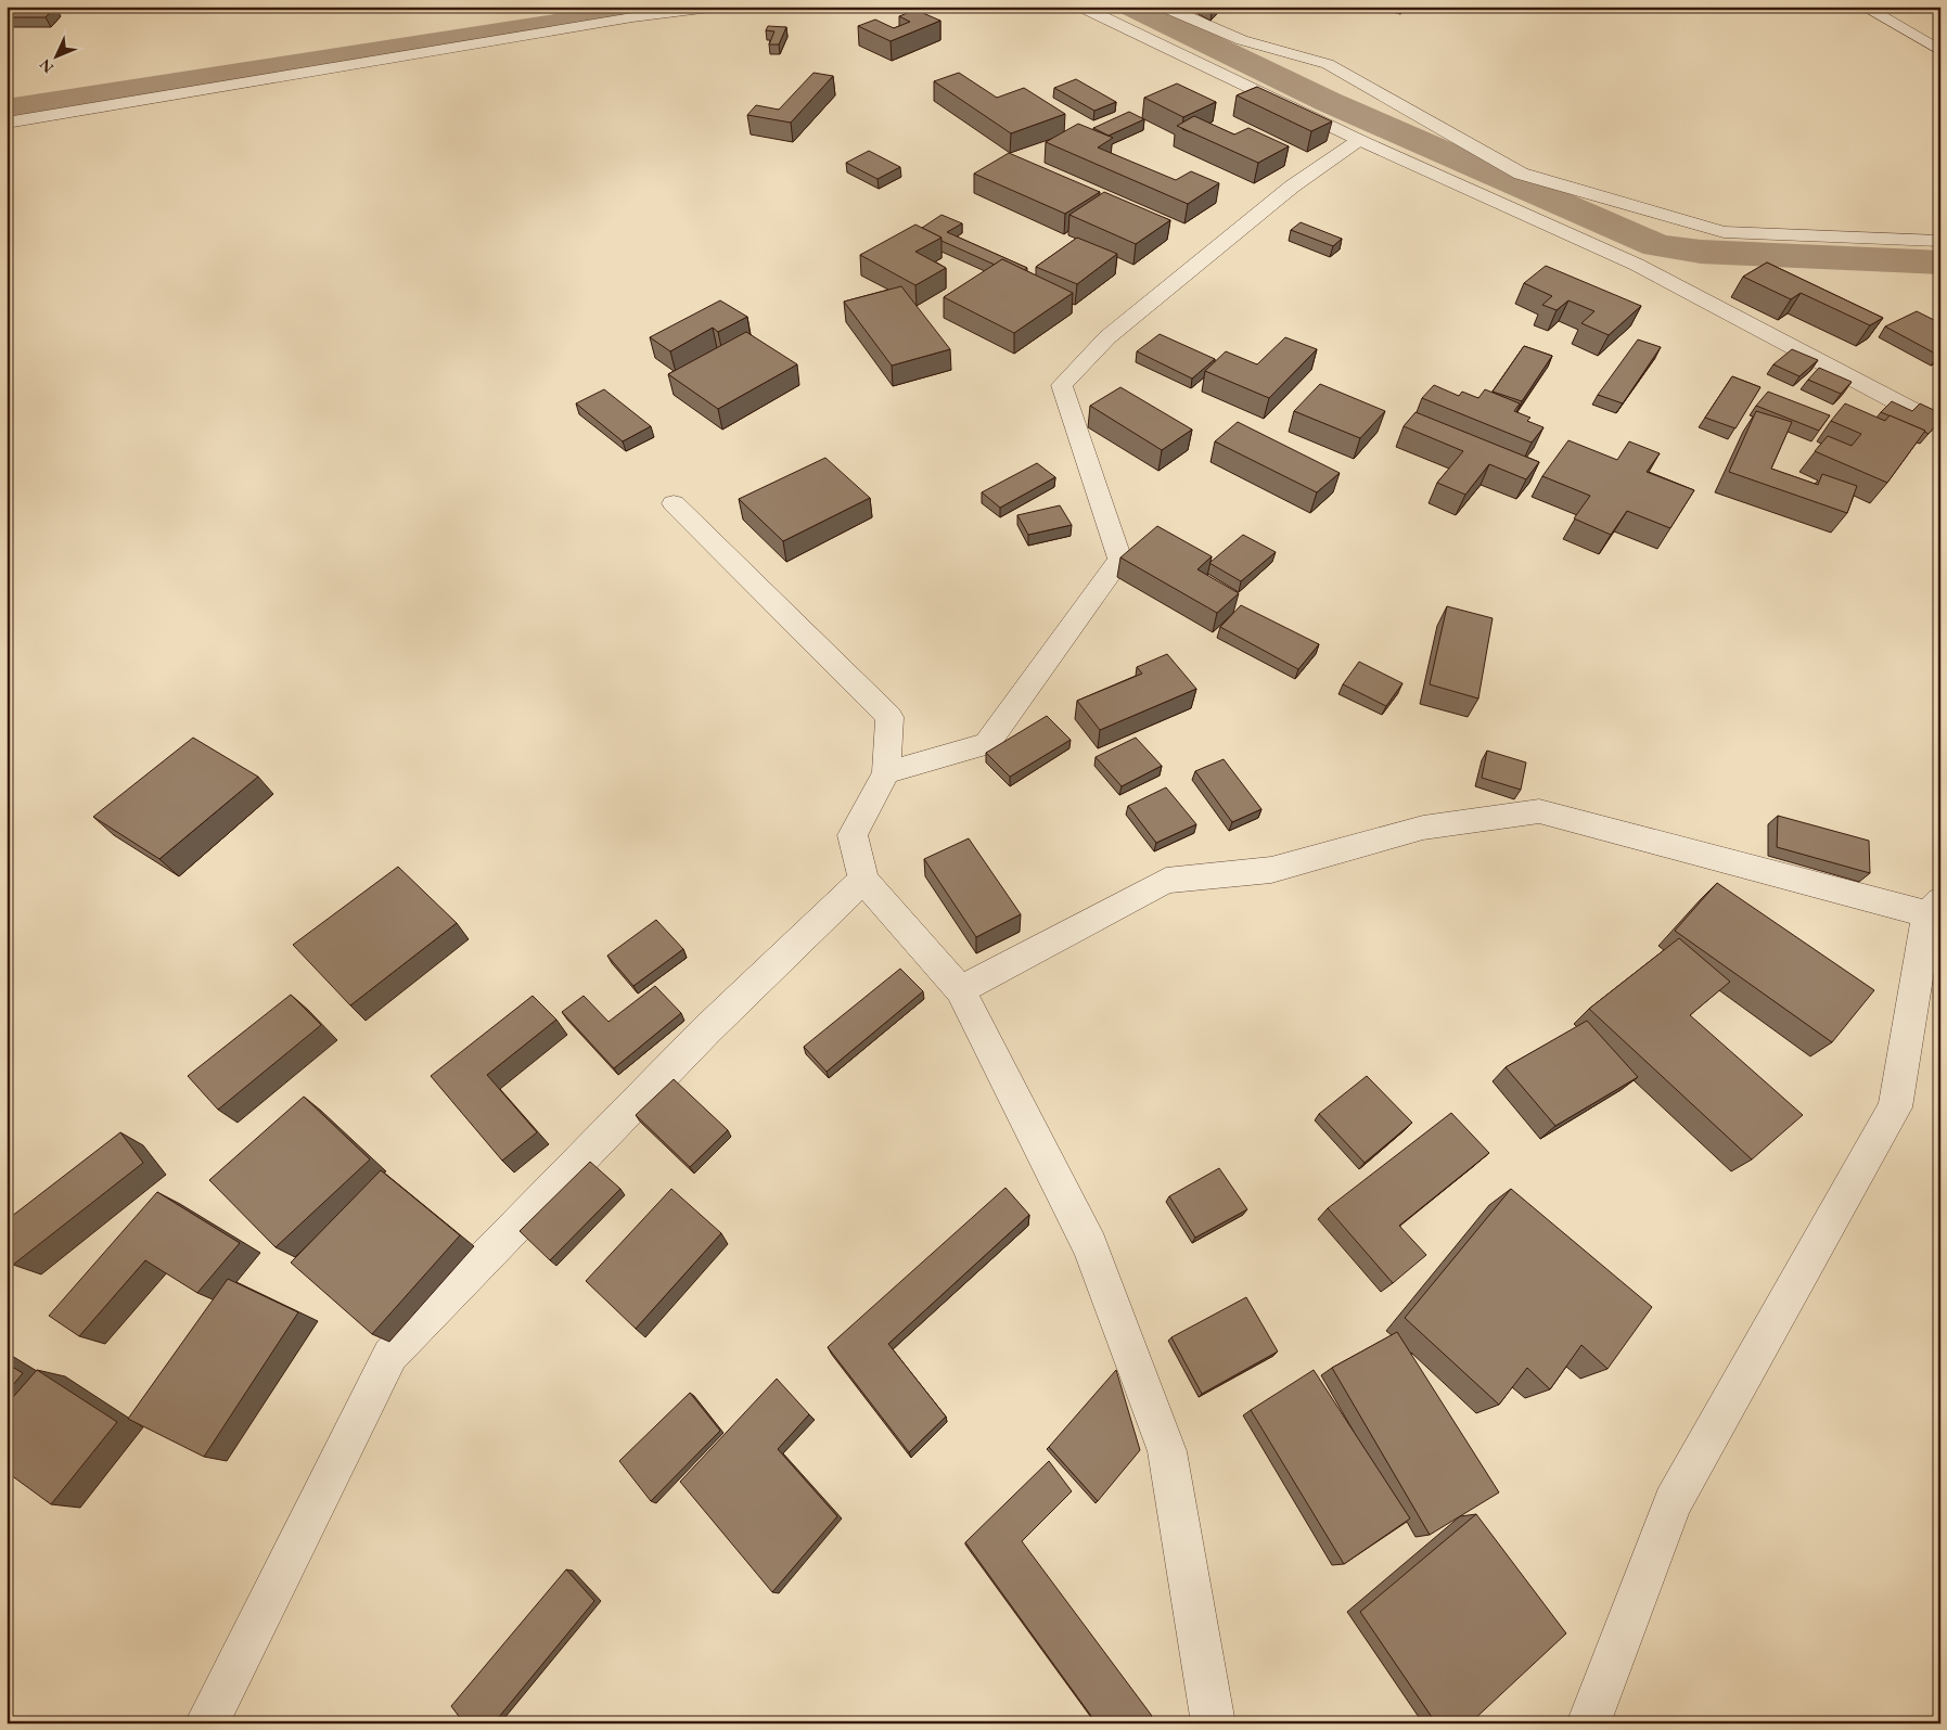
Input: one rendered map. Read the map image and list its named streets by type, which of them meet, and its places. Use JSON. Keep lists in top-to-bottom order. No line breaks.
{"north":"bottom left"}
